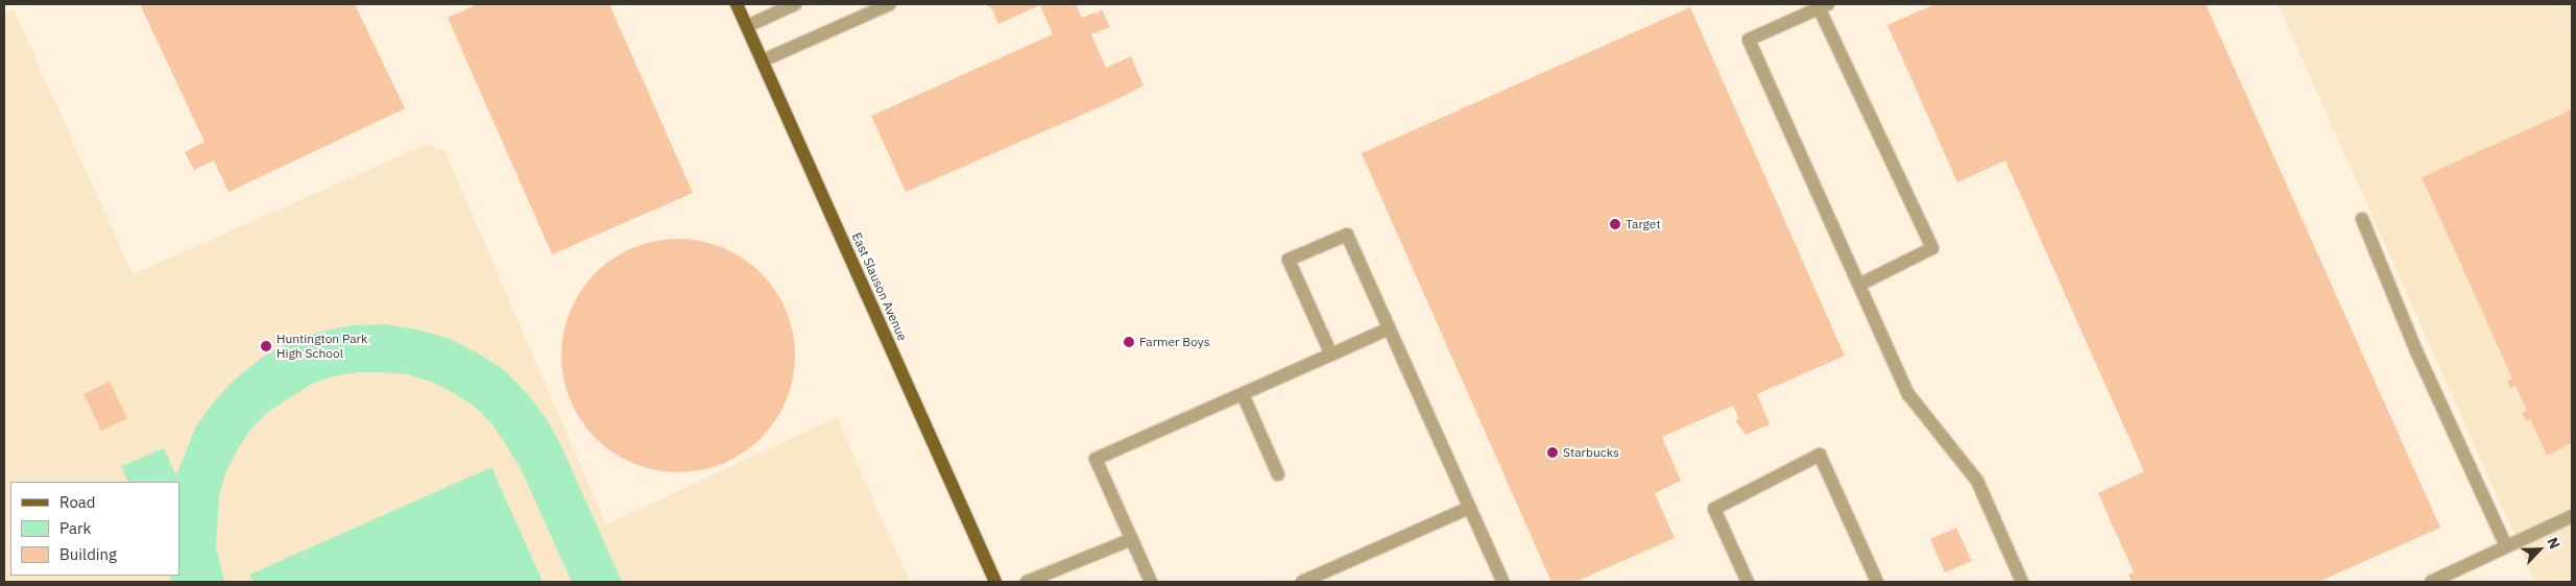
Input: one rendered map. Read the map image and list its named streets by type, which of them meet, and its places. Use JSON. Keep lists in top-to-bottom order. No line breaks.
{"streets":{"main road":["East Slauson Avenue"]},"places":["Target","Farmer Boys","Huntington Park High School","Starbucks"],"legend":["Road","Park","Building"],"north":"top right"}
